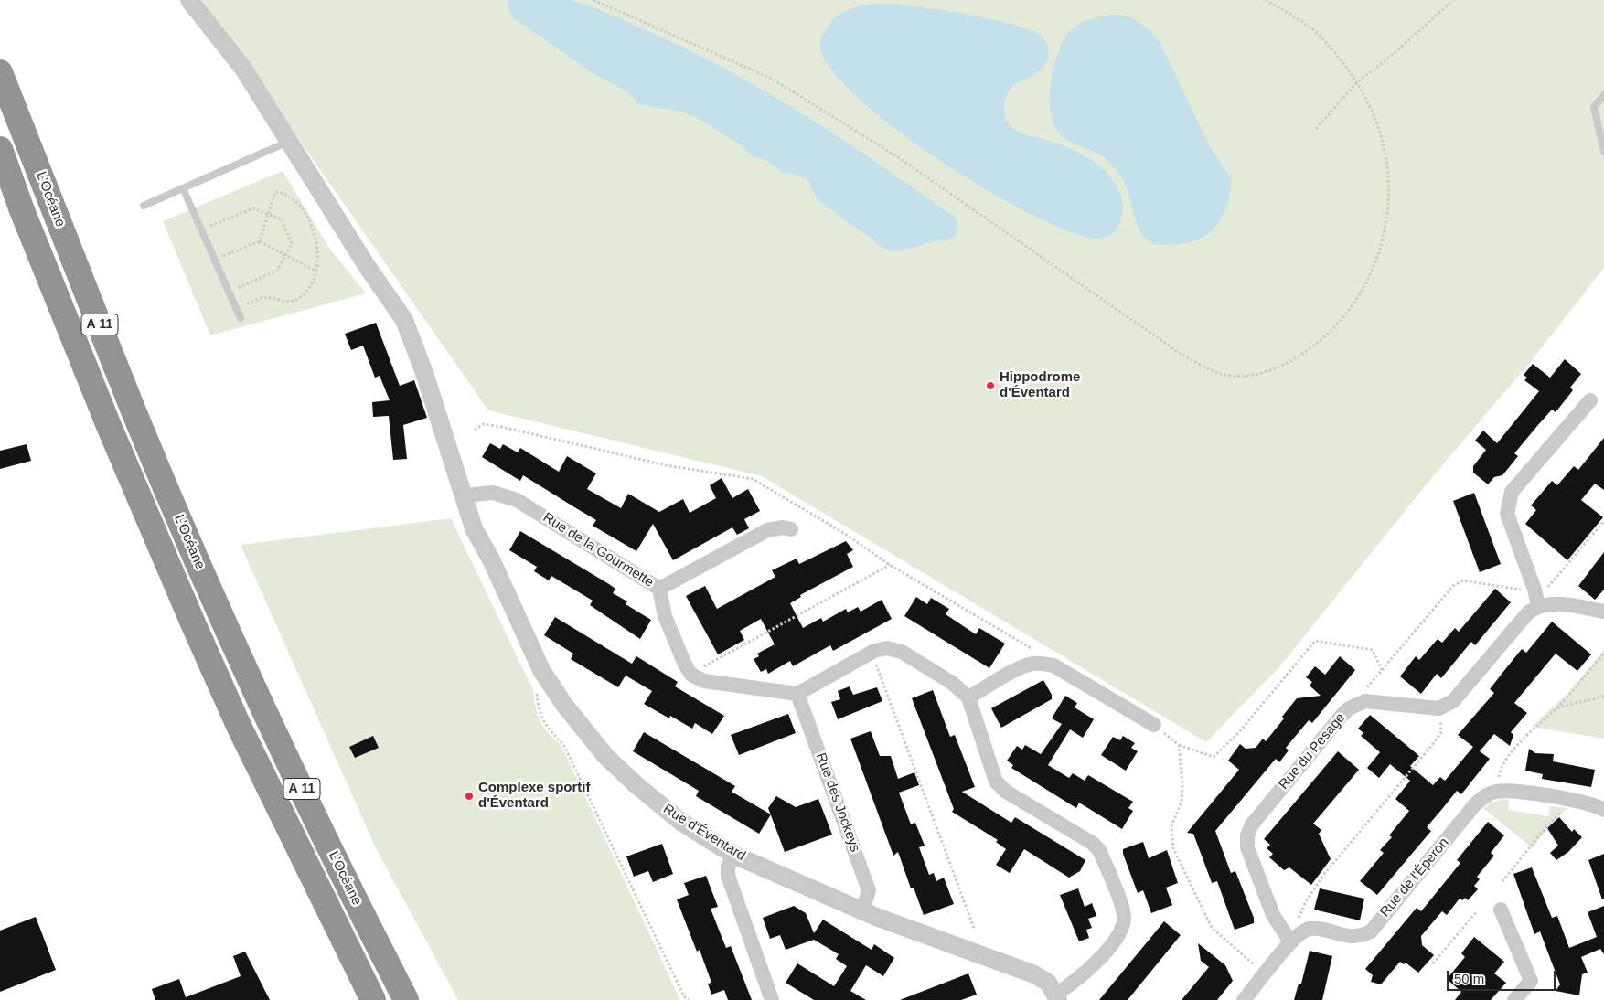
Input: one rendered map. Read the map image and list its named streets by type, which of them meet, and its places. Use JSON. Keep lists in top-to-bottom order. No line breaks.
{"streets":{"highway":["L’Océane","A 11"],"street":["Rue de la Gourmette","Rue du Pesage","Rue des Jockeys","Rue d'Éventard","Rue de l'Éperon"]},"crossings":[["Rue de la Gourmette","Rue des Jockeys"],["Rue de la Gourmette","Rue d'Éventard"],["Rue du Pesage","Rue de l'Éperon"],["Rue des Jockeys","Rue d'Éventard"]],"places":["Hippodrome d'Éventard","Complexe sportif d'Éventard"],"scale_bar":"50 m"}
